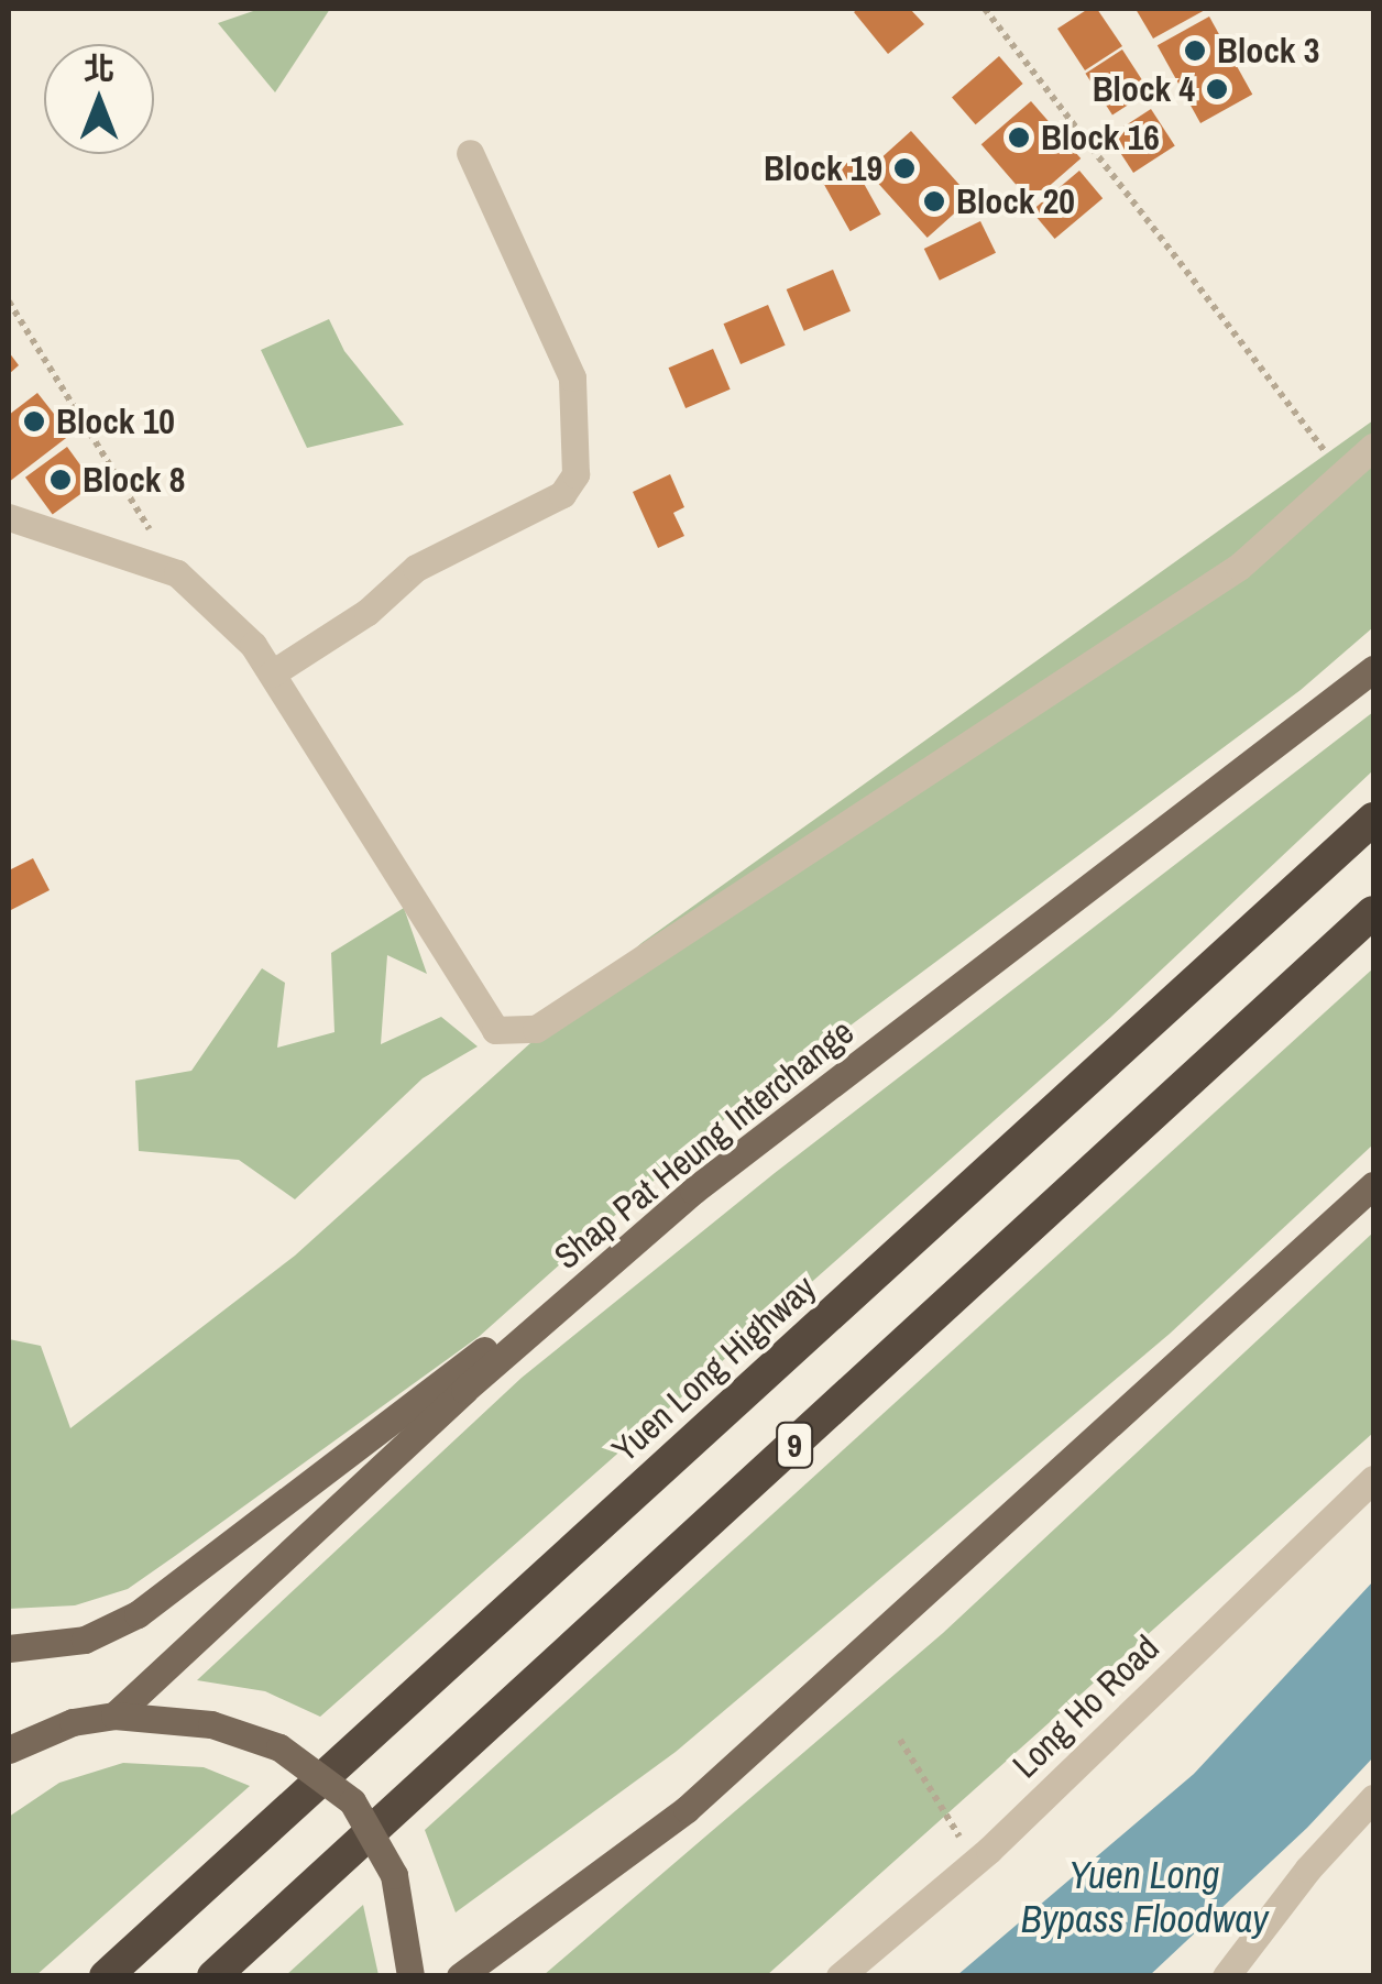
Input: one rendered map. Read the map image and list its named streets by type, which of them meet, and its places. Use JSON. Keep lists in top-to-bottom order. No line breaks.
{"streets":{"highway":["Yuen Long Highway","9"],"main road":["Shap Pat Heung Interchange"],"street":["Long Ho Road"]},"water":["Yuen Long Bypass Floodway"],"places":["Block 3","Block 4","Block 16","Block 19","Block 20","Block 10","Block 8"],"north":"top"}
